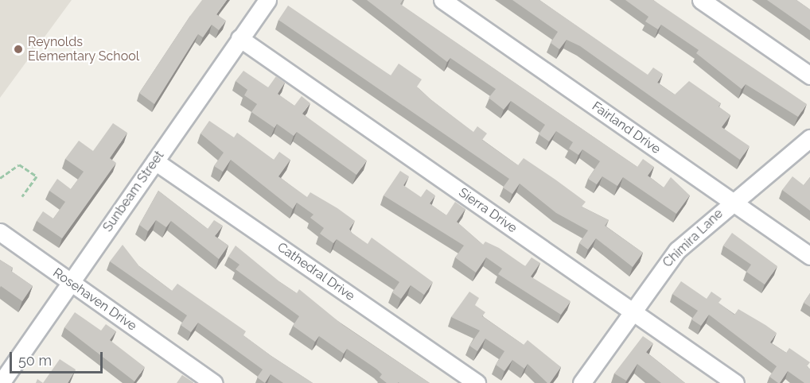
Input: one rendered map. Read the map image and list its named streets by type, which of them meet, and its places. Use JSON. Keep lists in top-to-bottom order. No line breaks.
{"streets":{"street":["Fairland Drive","Sunbeam Street","Sierra Drive","Chimira Lane","Cathedral Drive","Rosehaven Drive"]},"crossings":[["Fairland Drive","Chimira Lane"],["Sunbeam Street","Sierra Drive"],["Sunbeam Street","Cathedral Drive"],["Sunbeam Street","Rosehaven Drive"],["Sierra Drive","Chimira Lane"]],"places":["Reynolds Elementary School"],"scale_bar":"50 m"}
